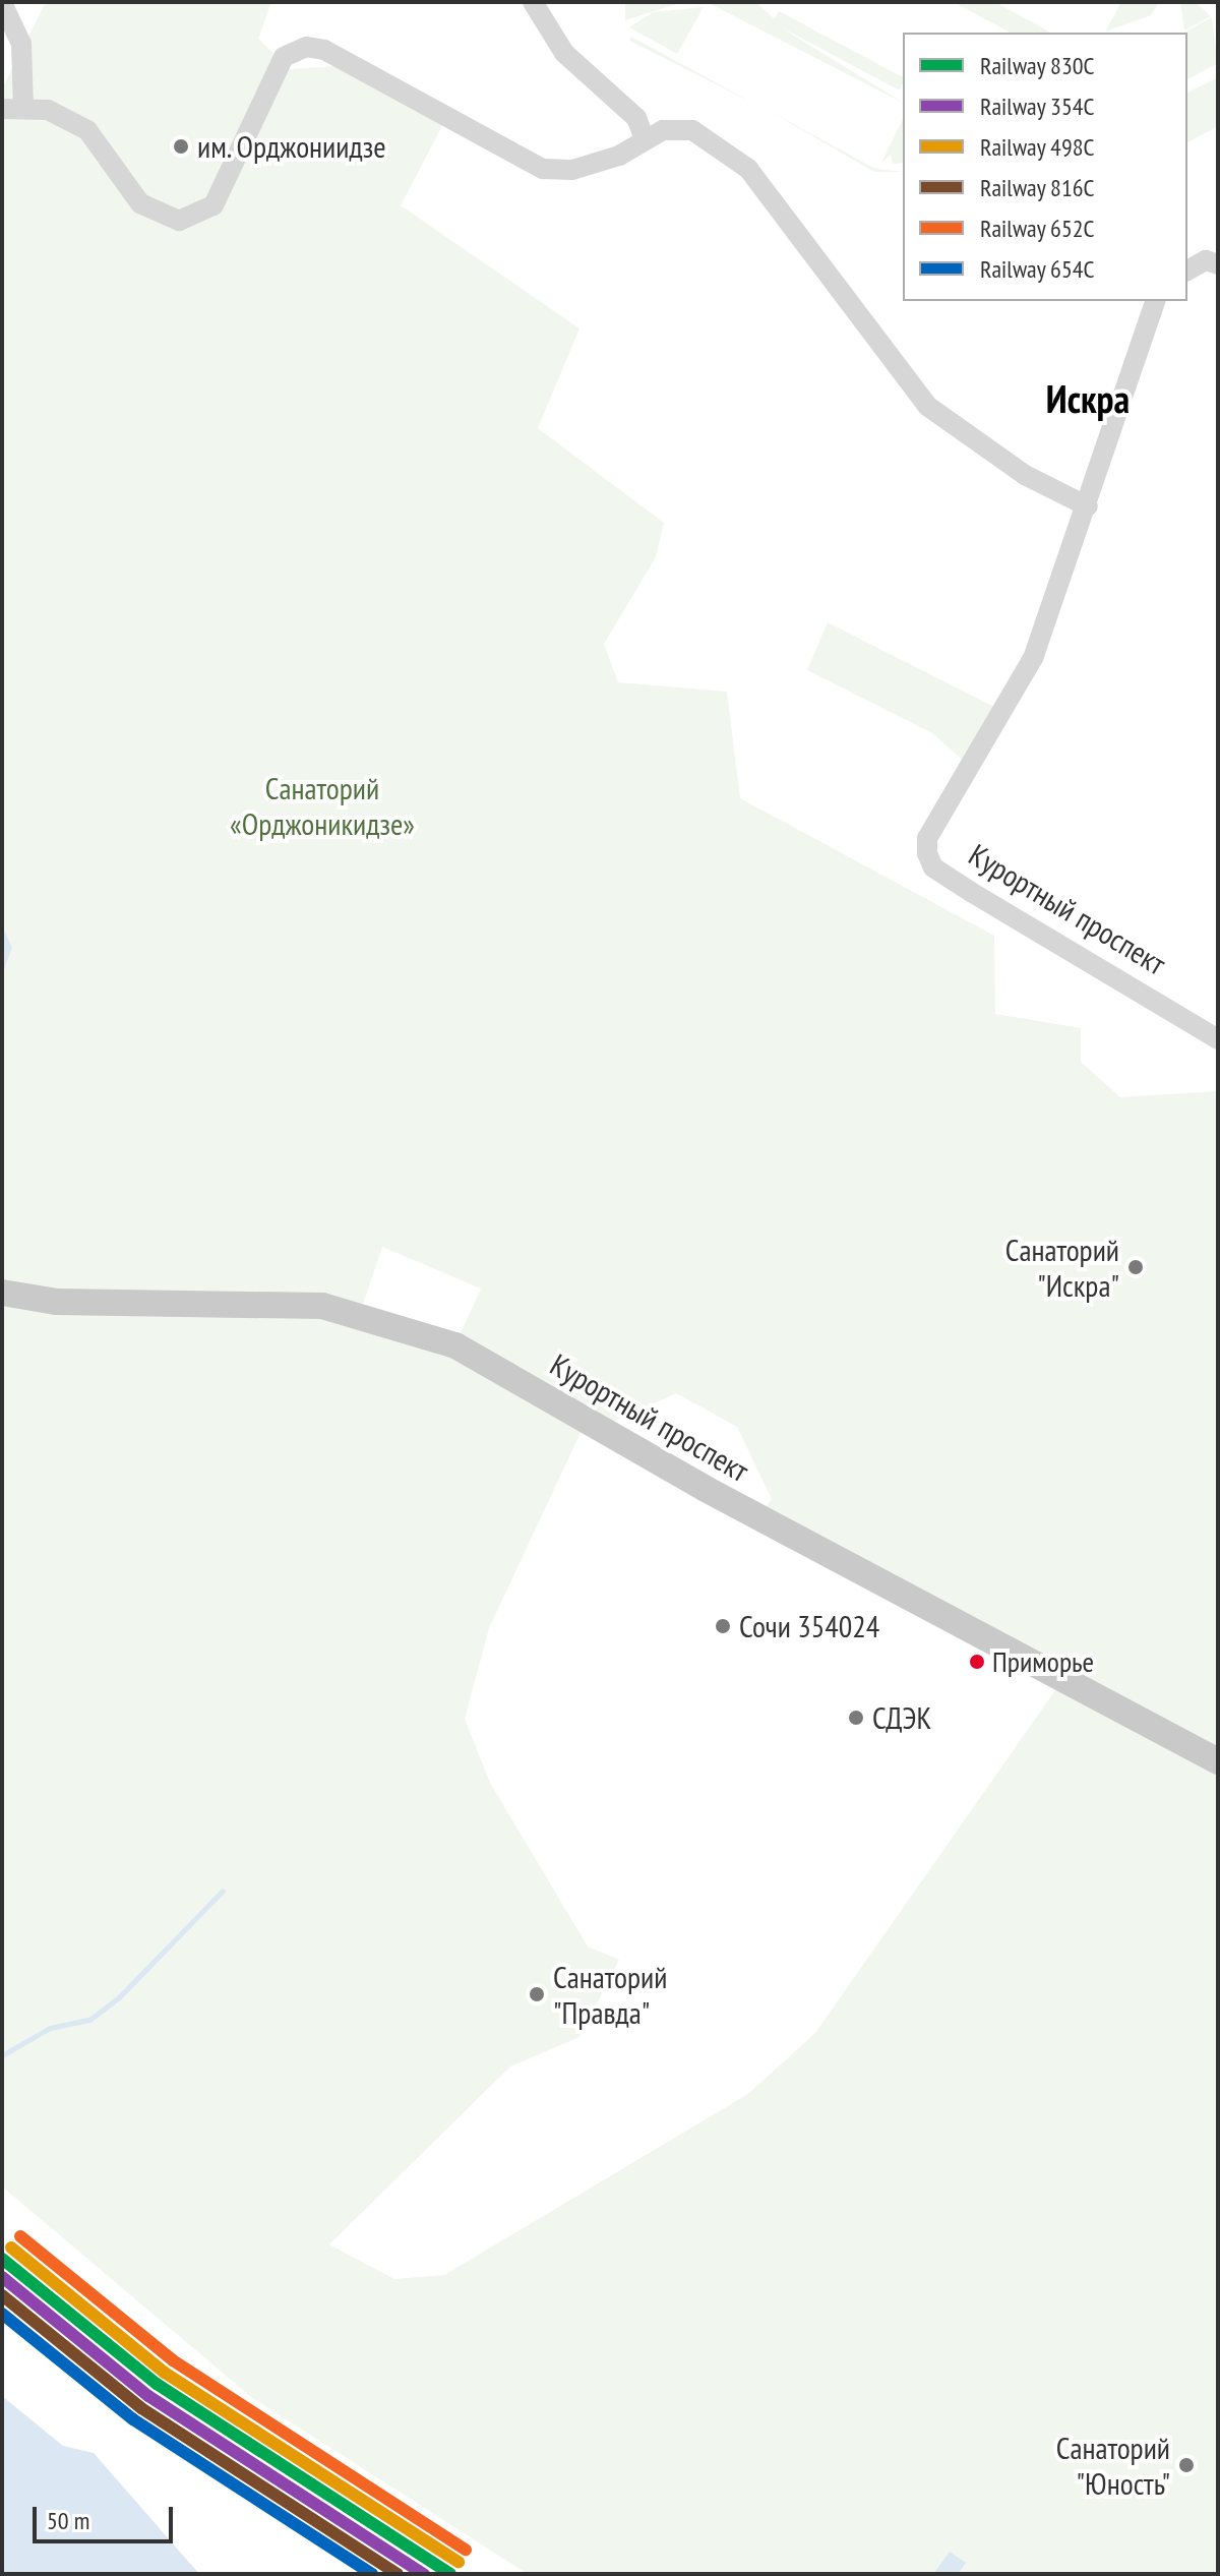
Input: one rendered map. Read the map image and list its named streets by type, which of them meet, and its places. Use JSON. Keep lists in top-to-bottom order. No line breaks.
{"streets":{"main road":["Курортный проспект"]},"districts":["Искра"],"parks":["Санаторий «Орджоникидзе»"],"places":["им. Орджониидзе","Санаторий \"Искра\"","Сочи 354024","Приморье","СДЭК","Санаторий \"Правда\"","Санаторий \"Юность\""],"lines":["rail line 652С","rail line 498С","rail line 830С","rail line 354С","rail line 816С","rail line 654С"],"legend":["Railway 830С","Railway 354С","Railway 498С","Railway 816С","Railway 652С","Railway 654С"],"scale_bar":"50 m"}
